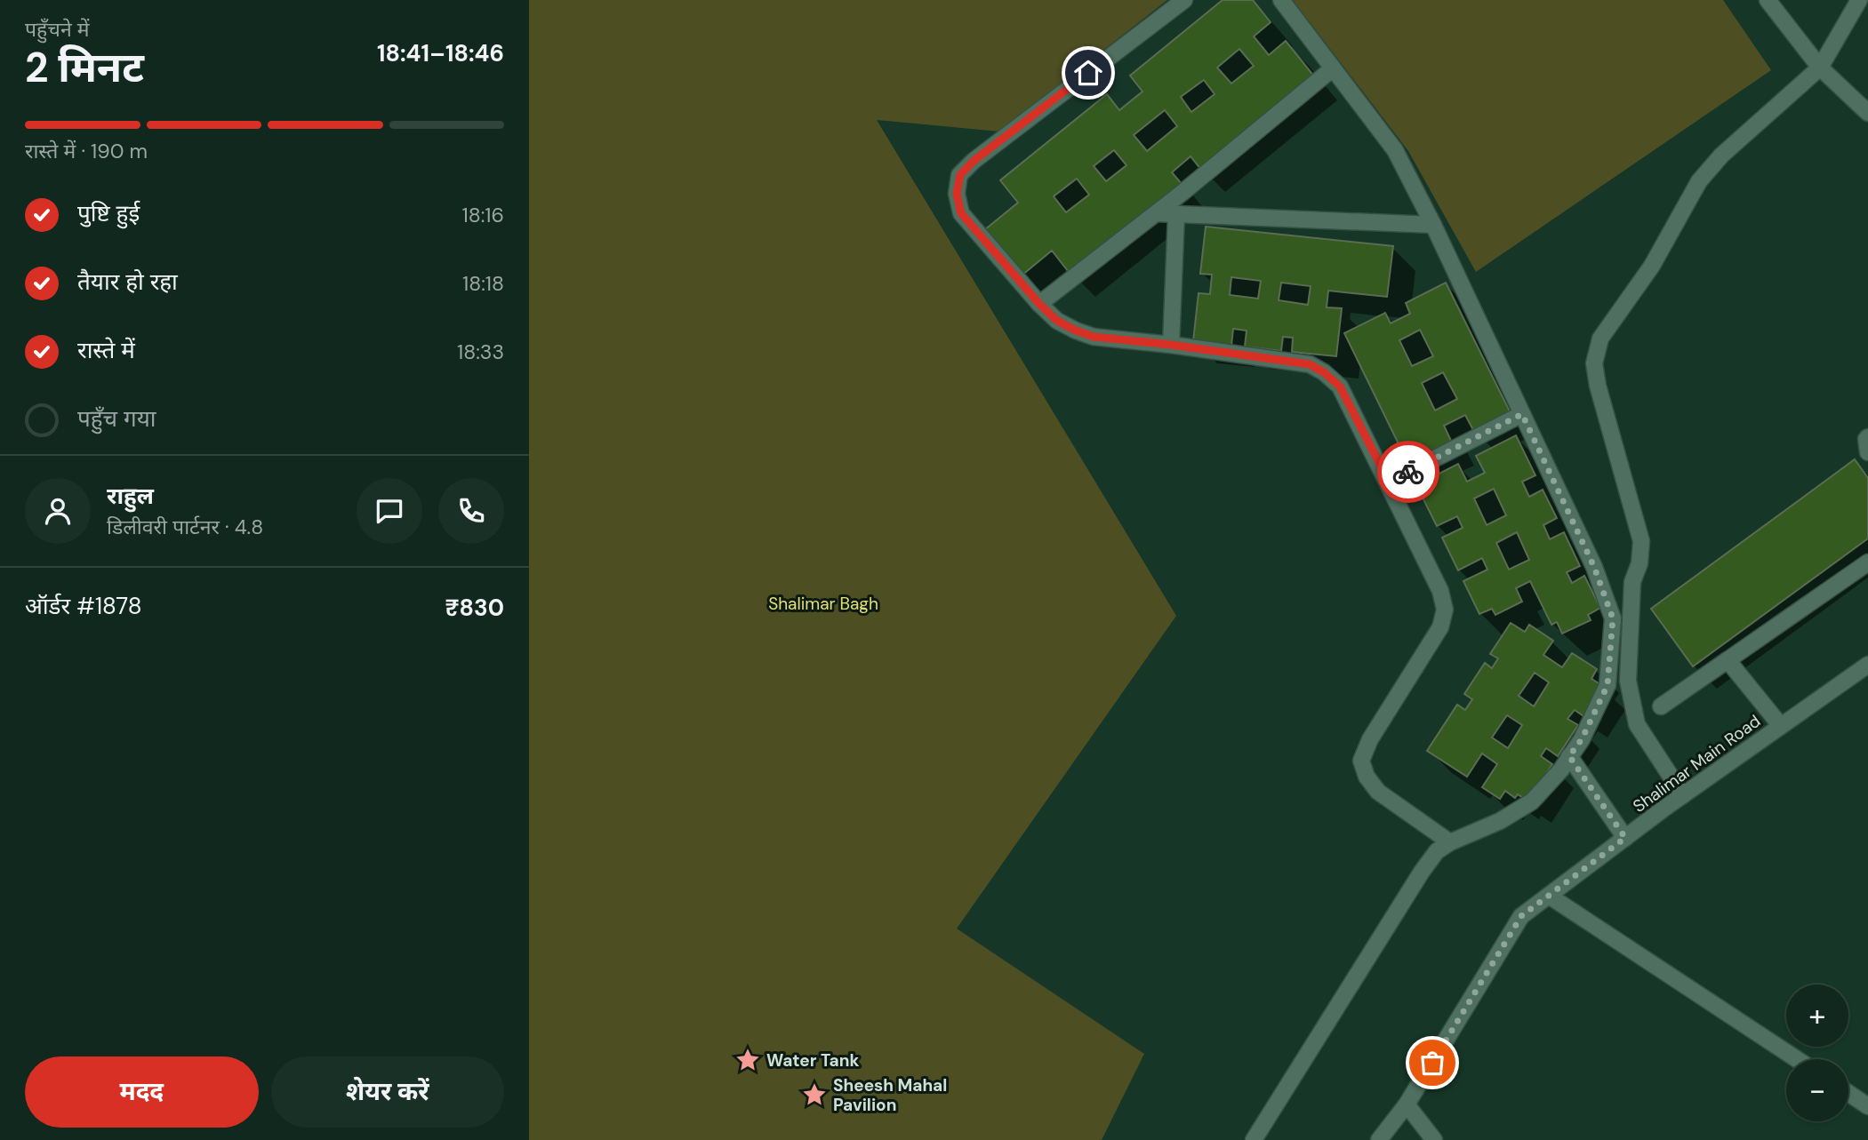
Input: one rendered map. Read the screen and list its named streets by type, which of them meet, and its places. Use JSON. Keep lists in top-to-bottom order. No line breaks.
{"streets":{"street":["Shalimar Main Road"]},"parks":["Shalimar Bagh"],"places":{"place":["Water Tank","Sheesh Mahal Pavilion"]},"page":{"heading":["2 मिनट","पहुँचने में","18:41–18:46"],"panel":["राहुल","डिलीवरी पार्टनर · 4.8","ऑर्डर #1878","₹830"],"bar":"रास्ते में · 190 m","list":[["पुष्टि हुई","18:16"],["तैयार हो रहा","18:18"],["रास्ते में","18:33"],"पहुँच गया"],"map_buttons":["+","−"],"buttons":["मदद","शेयर करें"]}}
